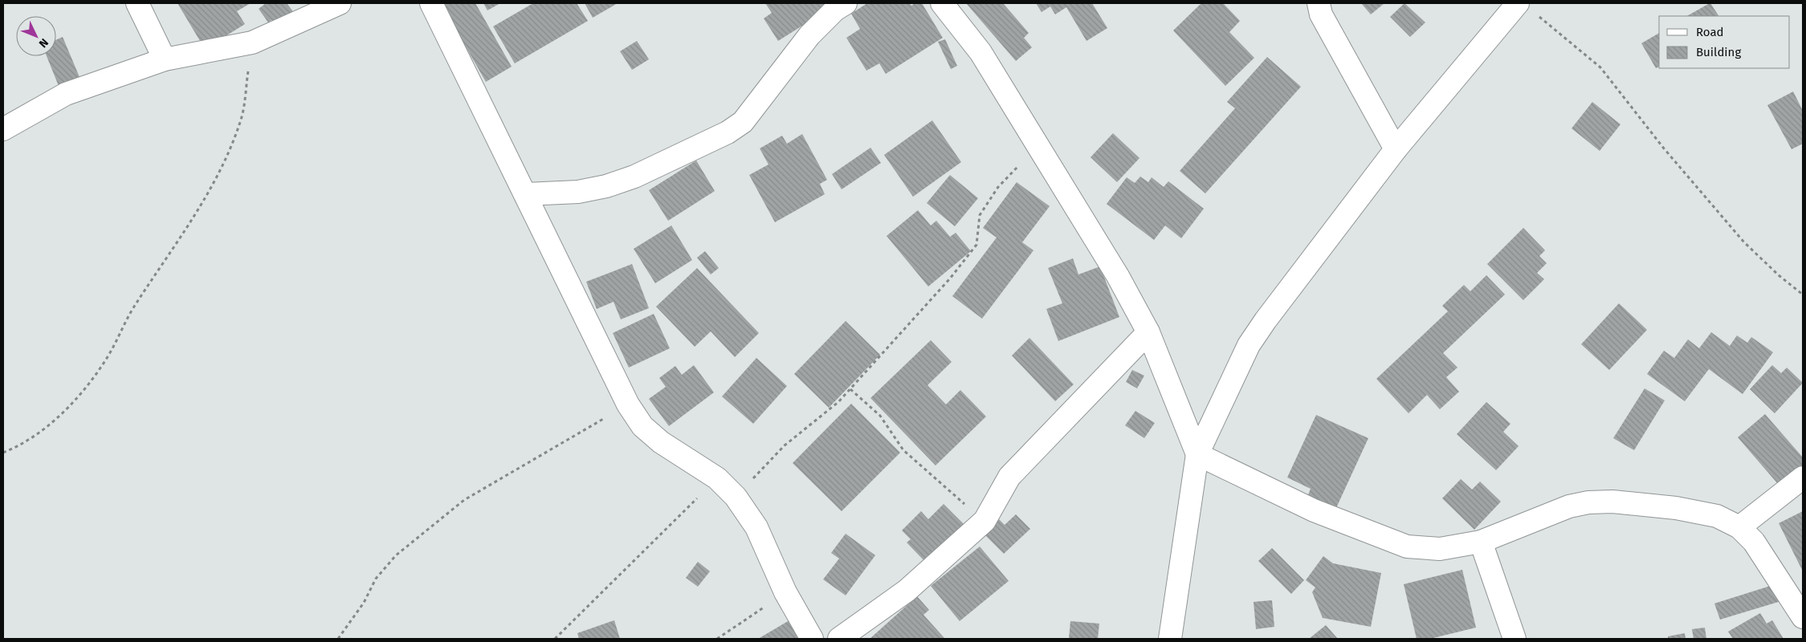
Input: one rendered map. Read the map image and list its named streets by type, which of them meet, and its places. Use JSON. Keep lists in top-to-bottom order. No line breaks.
{"legend":["Road","Building"],"north":"bottom right"}
